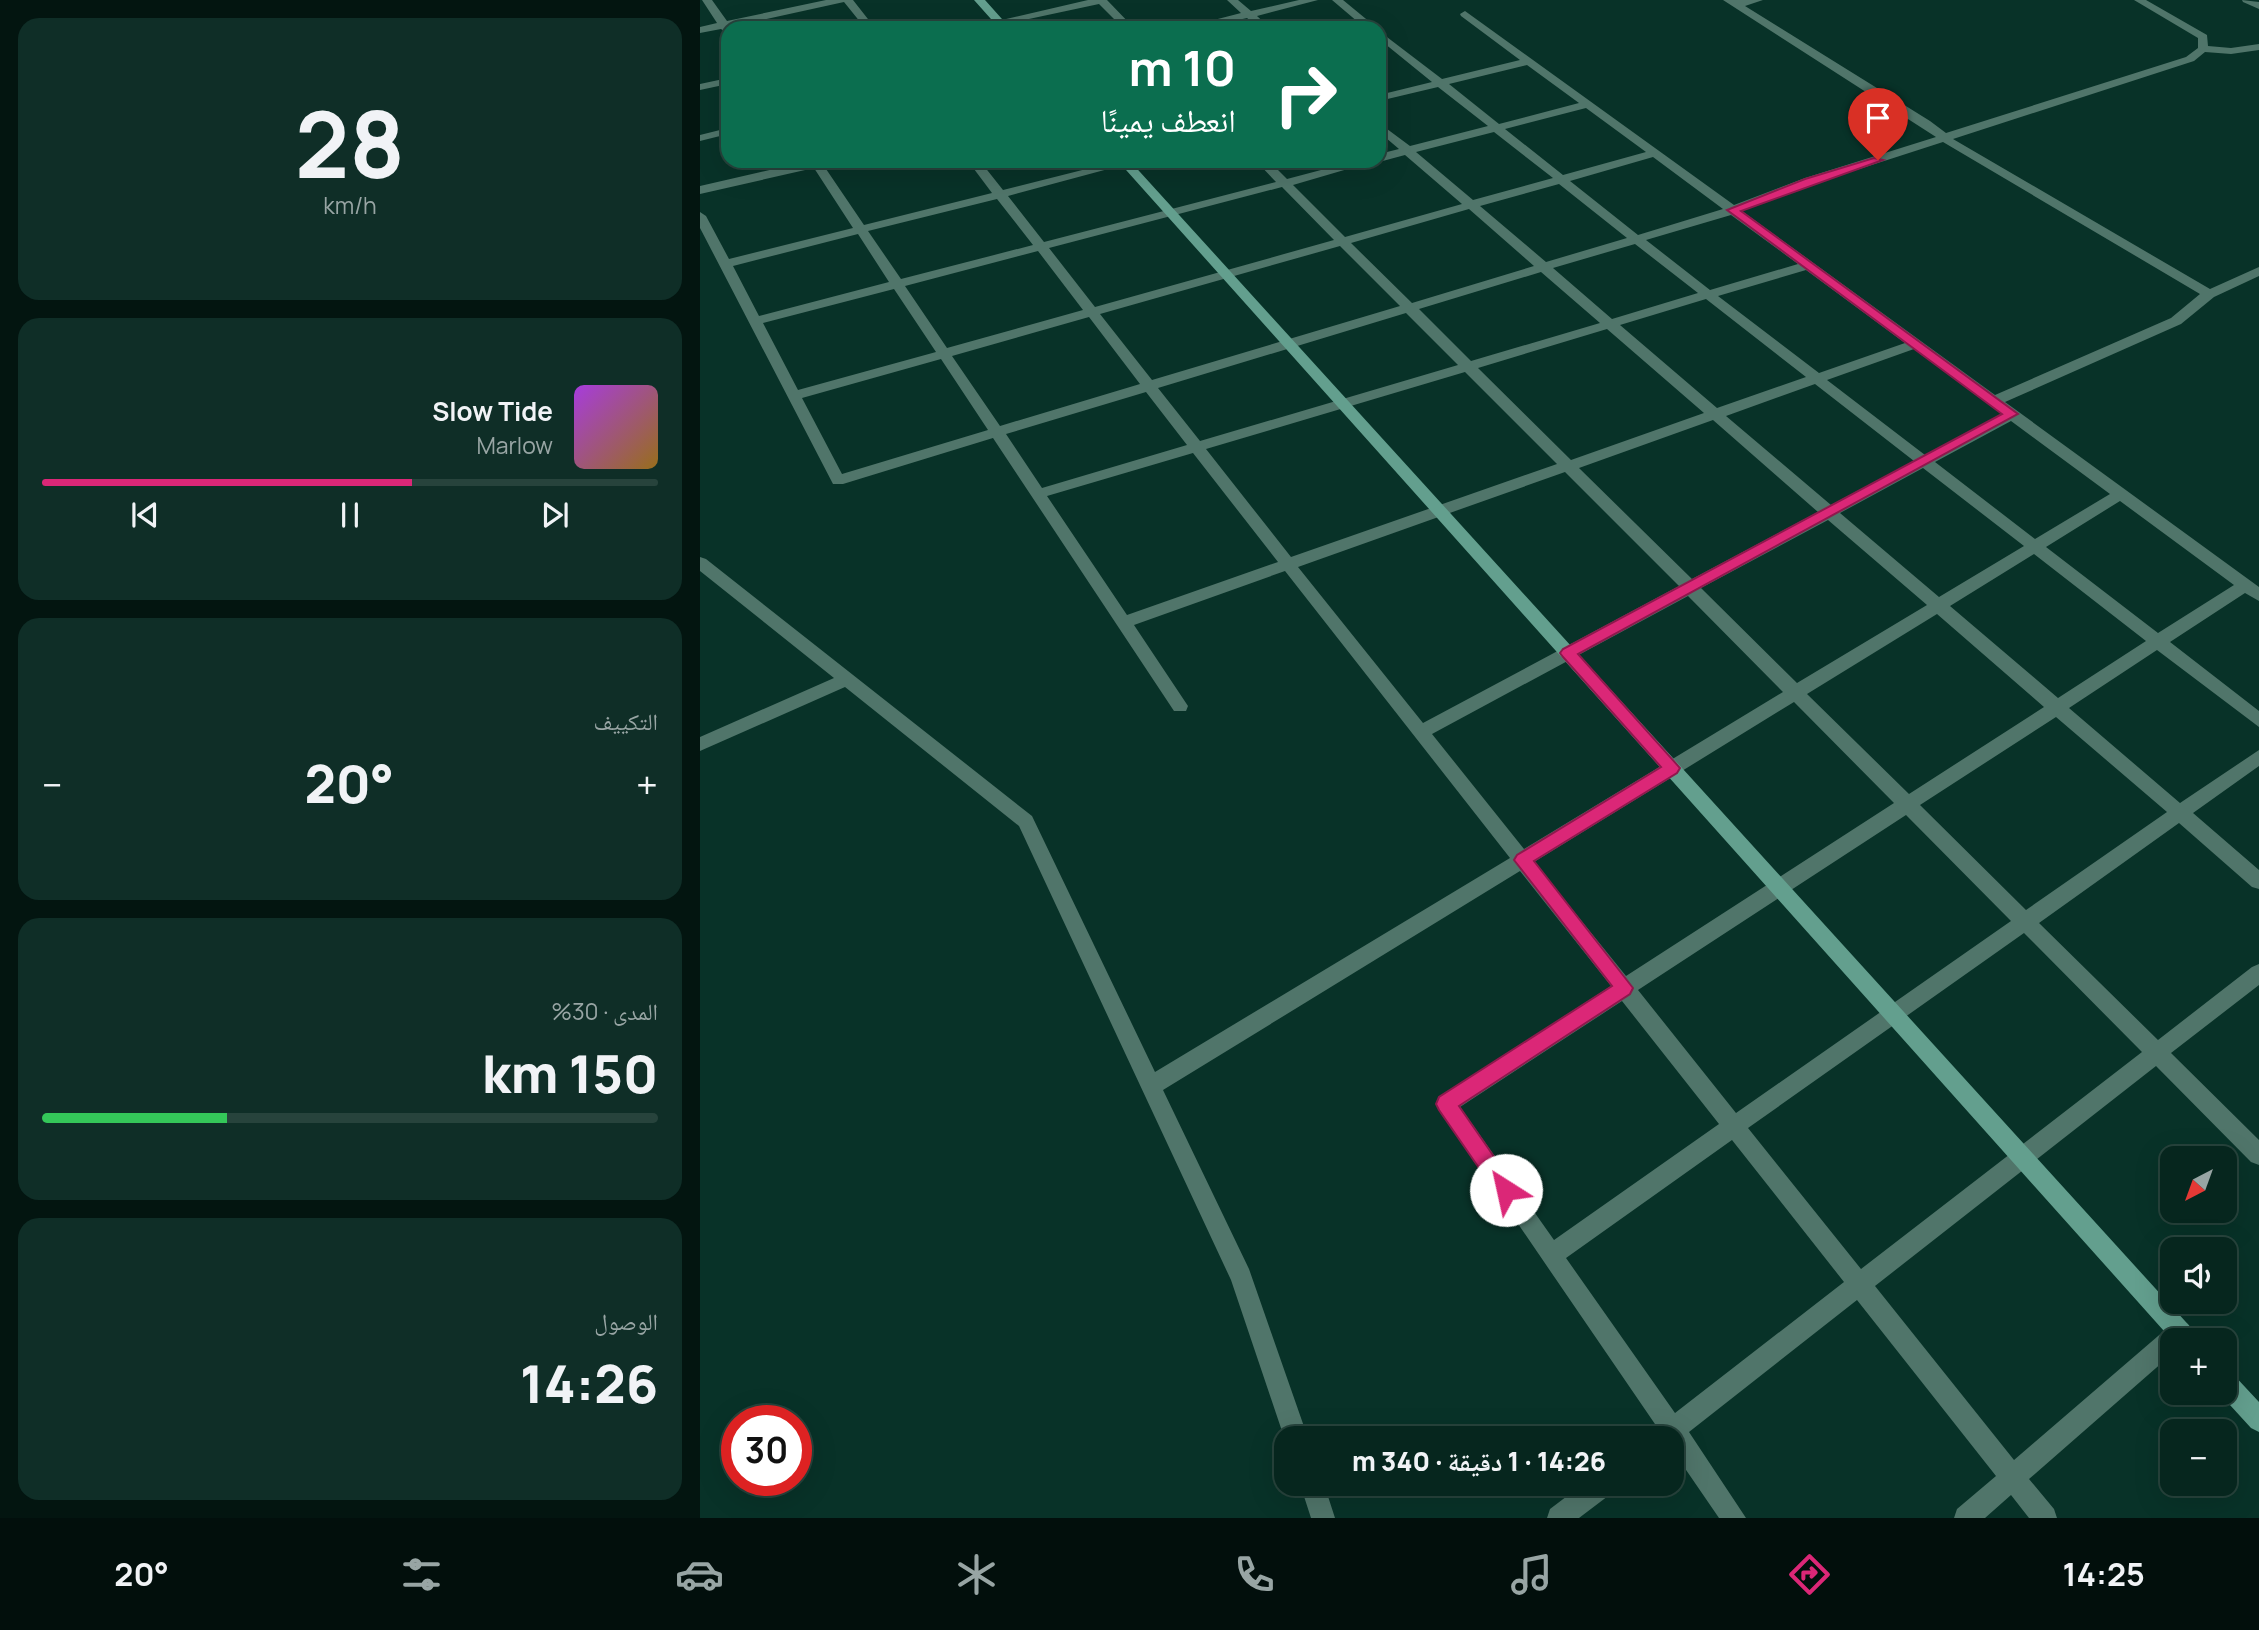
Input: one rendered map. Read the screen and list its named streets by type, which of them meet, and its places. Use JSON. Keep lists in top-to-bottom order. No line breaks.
{"north":"bottom left","page":{"tile":[["28","km/h"],"التكييف",["المدى · 30%","150 km"],["الوصول","14:26"]],"turn":["10 m","انعطف يمينًا"],"song":["Slow Tide","Marlow"],"heat":["−","20°","+"],"map_buttons":["+","−"],"limit":"30","trip":"14:26 · 1 دقيقة · 340 m","tabs":["14:25","20°"]}}
